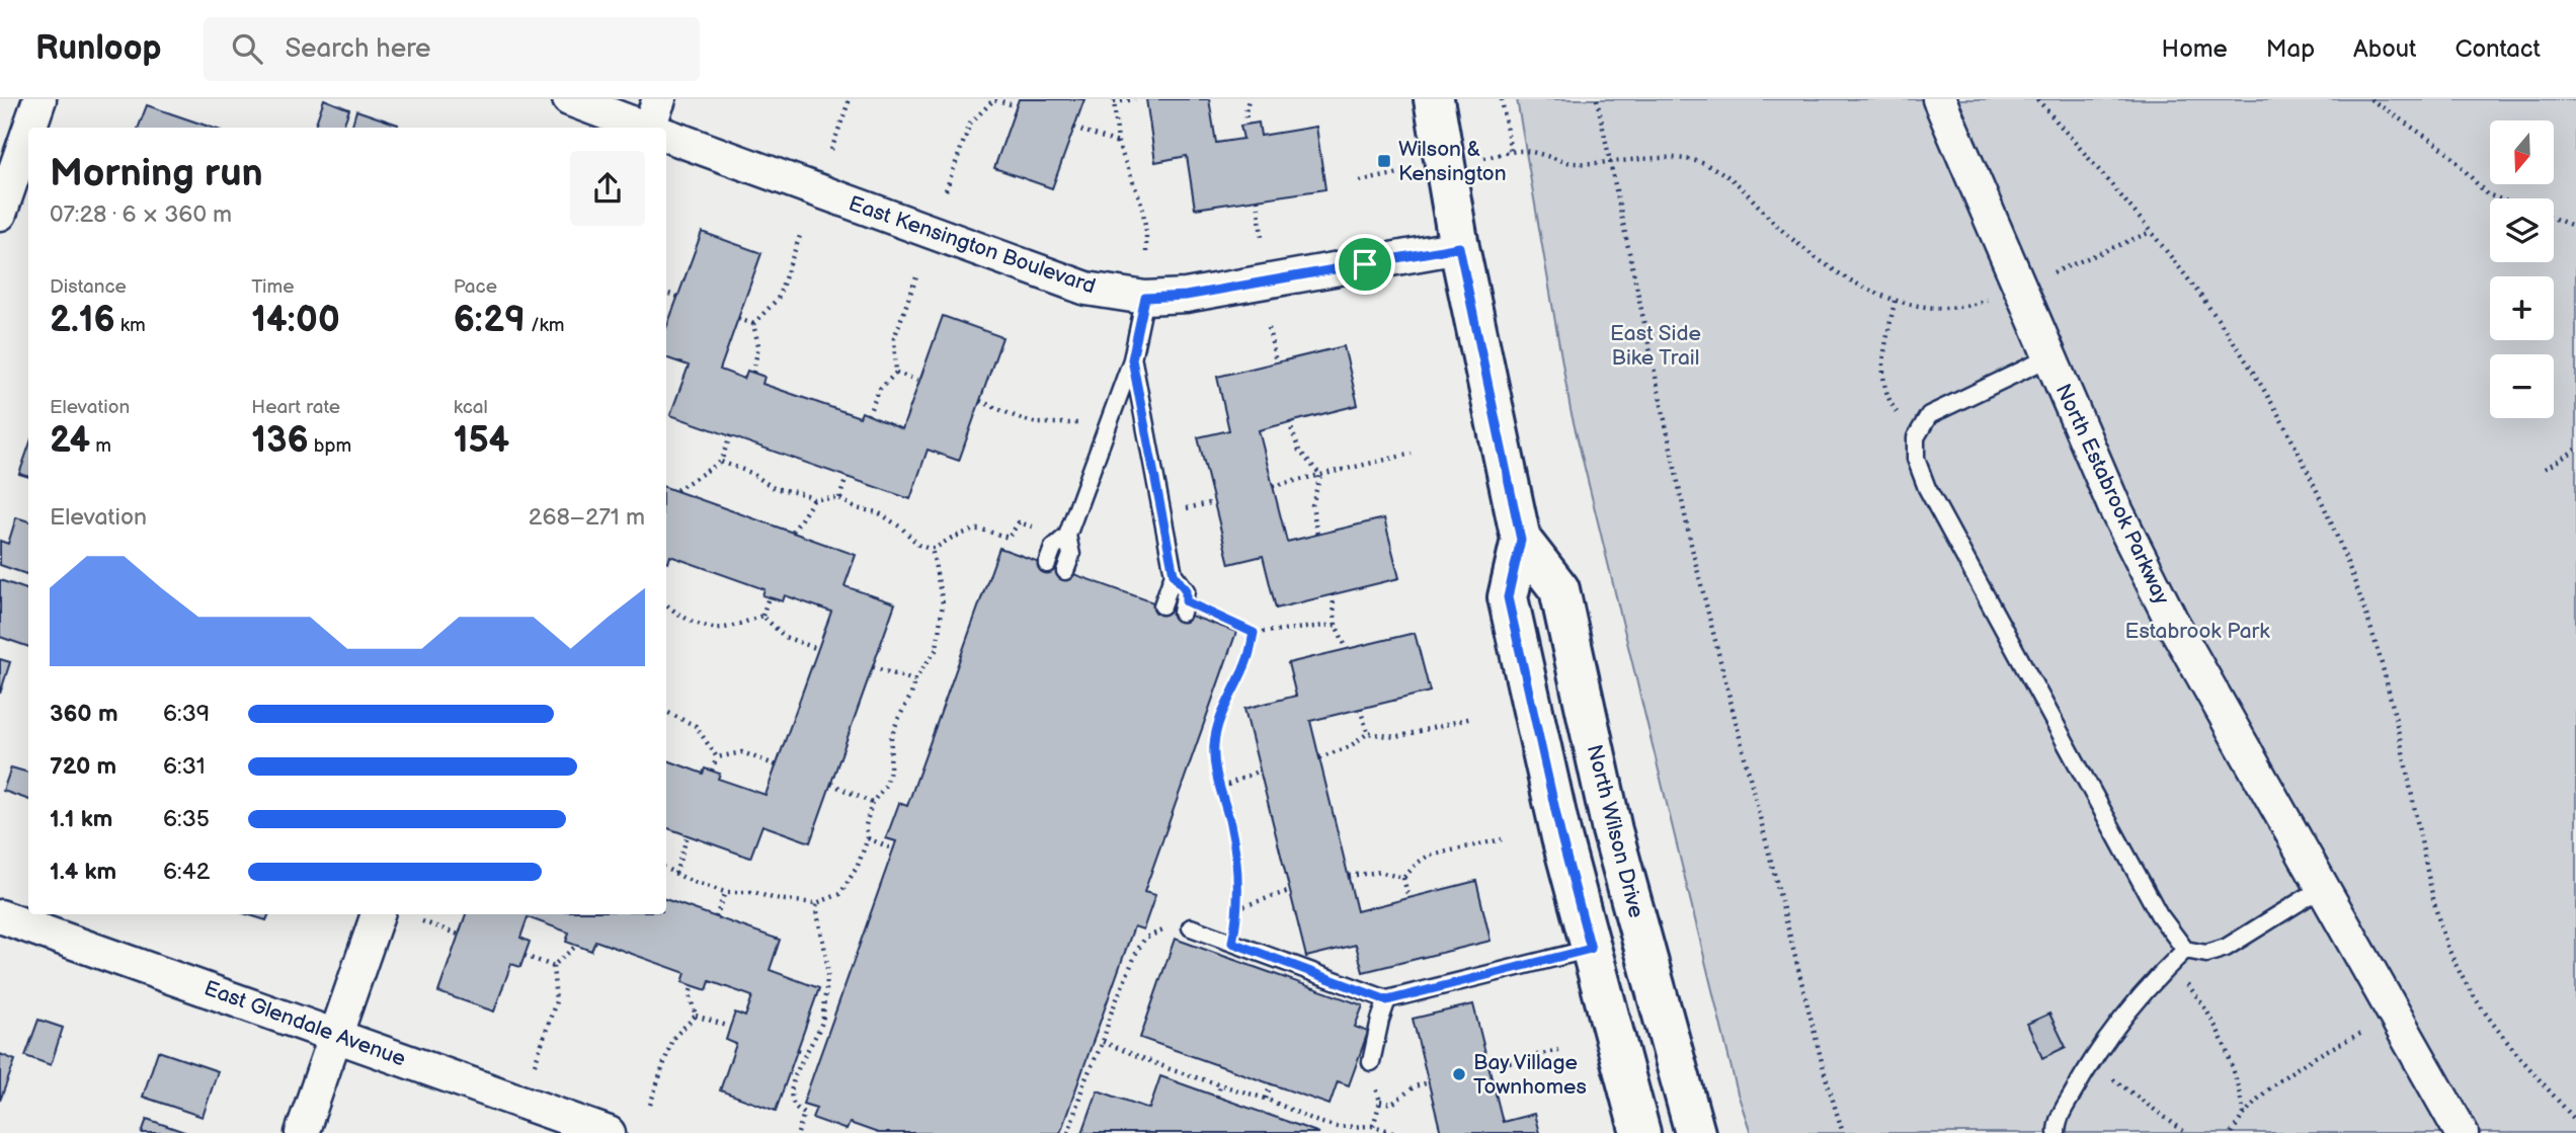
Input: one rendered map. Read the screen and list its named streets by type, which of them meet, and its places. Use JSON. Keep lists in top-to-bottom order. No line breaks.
{"streets":{"street":["East Kensington Boulevard","North Estabrook Parkway","North Wilson Drive","East Glendale Avenue"]},"crossings":[["East Kensington Boulevard","North Wilson Drive"]],"parks":["East Side Bike Trail","Estabrook Park"],"places":{"transit":["Wilson & Kensington"],"other":["Bay Village Townhomes"]},"north":"bottom","page":{"header":"Runloop","search":"Search here","nav":["Home","Map","About","Contact"],"map_buttons":["+","−"],"heading":["Morning run","07:28 · 6 × 360 m"],"stats":[["Distance","2.16 km"],["Time","14:00"],["Pace","6:29 /km"],["Elevation","24 m"],["Heart rate","136 bpm"],["kcal","154"]],"chart":["Elevation","268–271 m"],"list":[{"name":"360 m","note":"6:39"},{"name":"720 m","note":"6:31"},{"name":"1.1 km","note":"6:35"},{"name":"1.4 km","note":"6:42"}]}}
